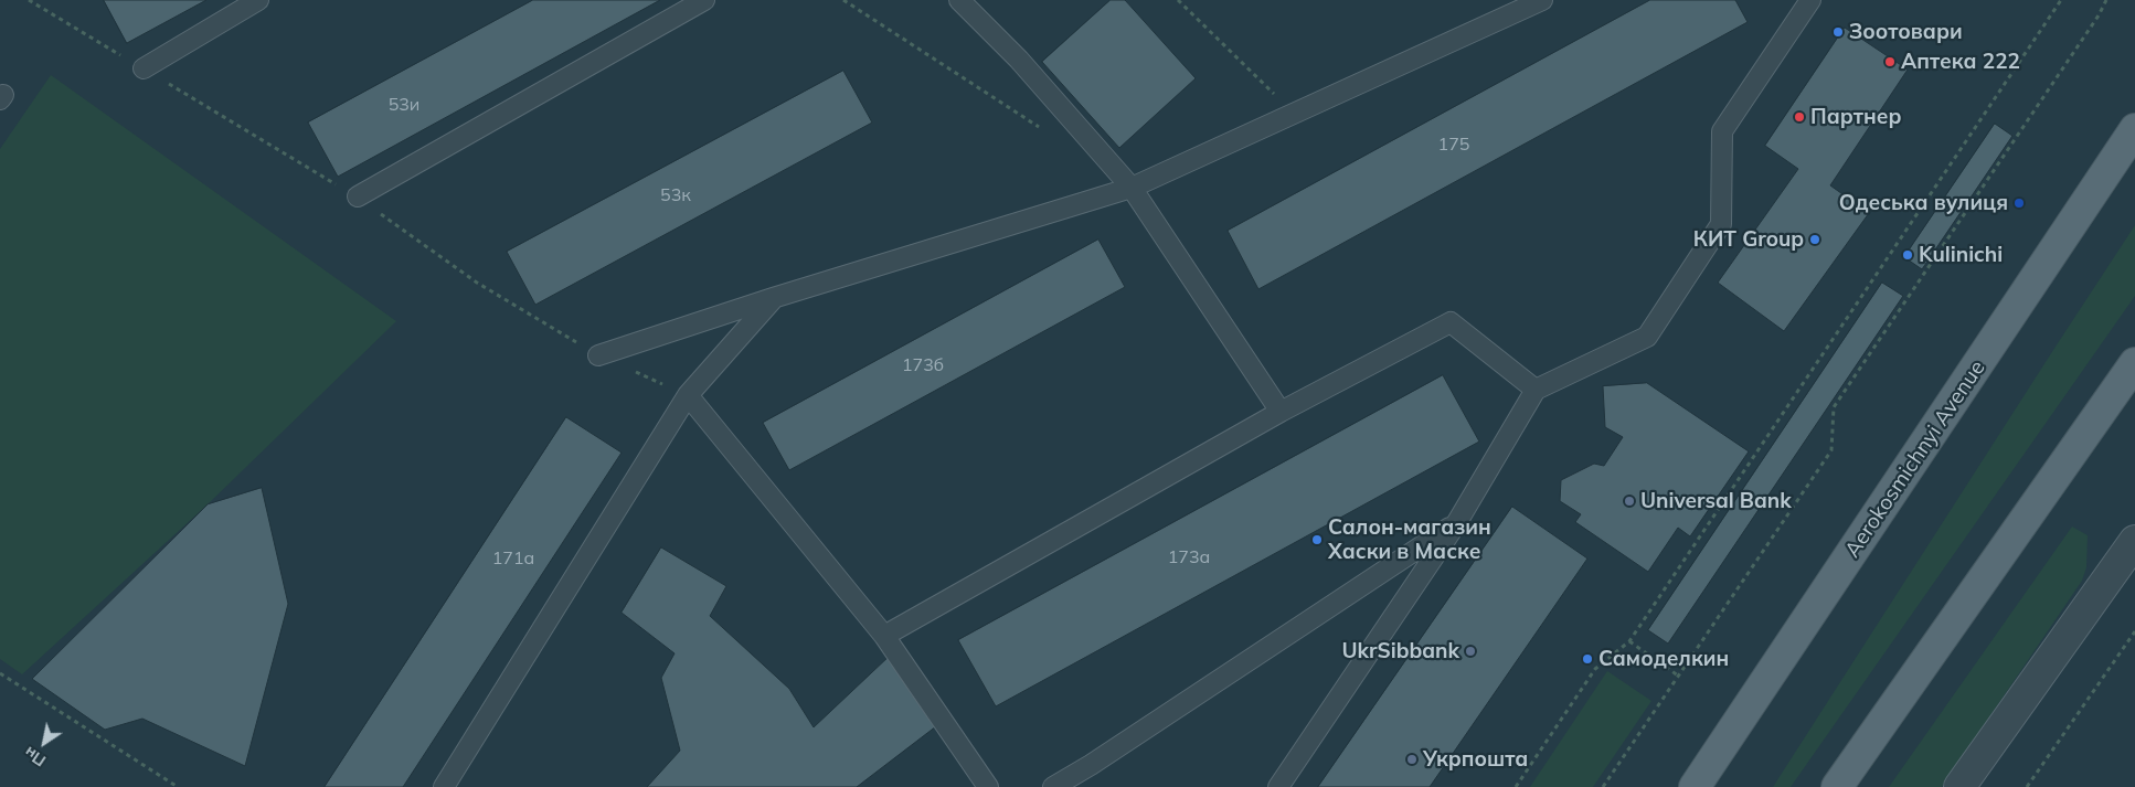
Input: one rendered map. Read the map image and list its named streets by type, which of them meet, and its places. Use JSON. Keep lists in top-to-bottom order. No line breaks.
{"streets":{"main road":["Aerokosmichnyi Avenue"]},"places":["Зоотовари","Аптека 222","Партнер","Одеська вулиця","КИТ Group","Kulinichi","Universal Bank","Салон-магазин Хаски в Маске","UkrSibbank","Самоделкин","Укрпошта"],"house_numbers":["53и","175","53к","173б","173а","171а"],"north":"bottom left"}
